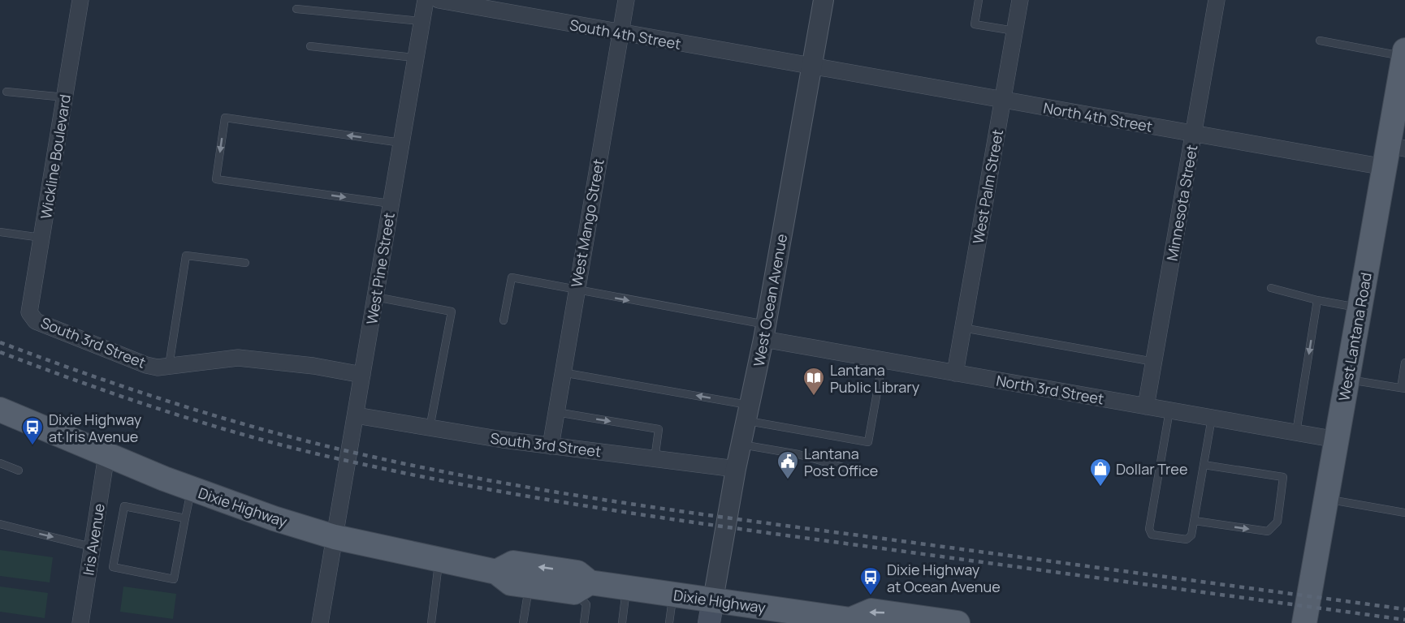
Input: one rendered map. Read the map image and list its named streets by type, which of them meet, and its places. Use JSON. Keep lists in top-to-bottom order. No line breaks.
{"streets":{"main road":["West Lantana Road","Dixie Highway"],"street":["South 4th Street","North 4th Street","Wickline Boulevard","West Palm Street","Minnesota Street","West Mango Street","West Pine Street","West Ocean Avenue","South 3rd Street","North 3rd Street","Iris Avenue"]},"crossings":[["South 4th Street","North 4th Street"],["South 4th Street","West Mango Street"],["South 4th Street","West Ocean Avenue"],["North 4th Street","West Palm Street"],["North 4th Street","Minnesota Street"],["North 4th Street","West Ocean Avenue"],["North 4th Street","West Lantana Road"],["Wickline Boulevard","South 3rd Street"],["West Palm Street","North 3rd Street"],["Minnesota Street","North 3rd Street"],["West Mango Street","South 3rd Street"],["West Pine Street","South 3rd Street"],["West Pine Street","Dixie Highway"],["West Ocean Avenue","South 3rd Street"],["West Ocean Avenue","North 3rd Street"],["West Ocean Avenue","Dixie Highway"],["West Lantana Road","North 3rd Street"],["Dixie Highway","Iris Avenue"]],"places":{"library":["Lantana Public Library"],"bus stop":["Dixie Highway at Iris Avenue","Dixie Highway at Ocean Avenue"],"public building":["Lantana Post Office"],"shop":["Dollar Tree"]}}
